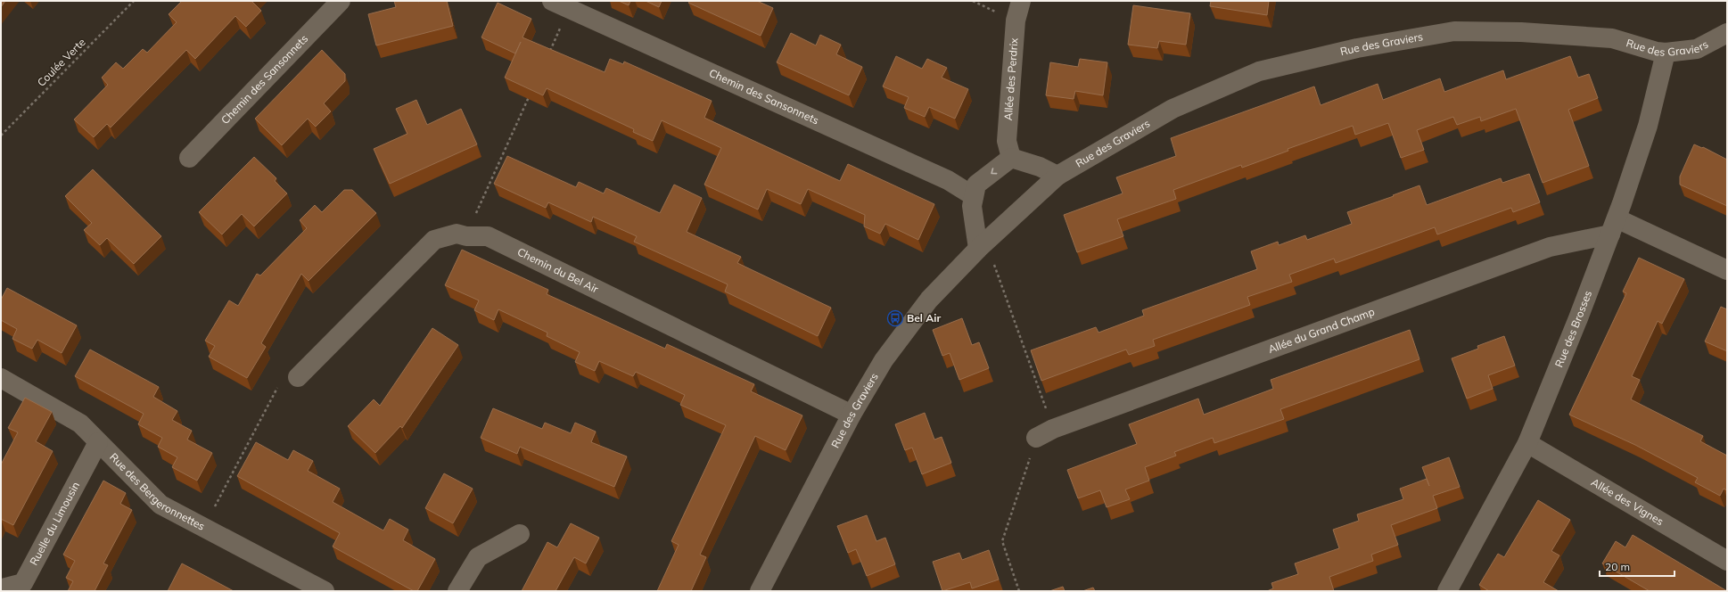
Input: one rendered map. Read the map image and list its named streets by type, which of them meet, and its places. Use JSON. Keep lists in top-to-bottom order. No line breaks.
{"streets":{"street":["Rue des Graviers","Chemin des Sansonnets","Allée des Perdrix","Chemin du Bel Air","Rue des Brosses","Allée du Grand Champ","Rue des Bergeronnettes","Allée des Vignes","Ruelle du Limousin"],"path":["Coulée Verte"]},"crossings":[["Rue des Graviers","Chemin du Bel Air"],["Rue des Graviers","Rue des Brosses"],["Rue des Brosses","Allée du Grand Champ"],["Rue des Brosses","Allée des Vignes"],["Rue des Bergeronnettes","Ruelle du Limousin"]],"places":{"bus stop":["Bel Air"]},"scale_bar":"20 m"}
